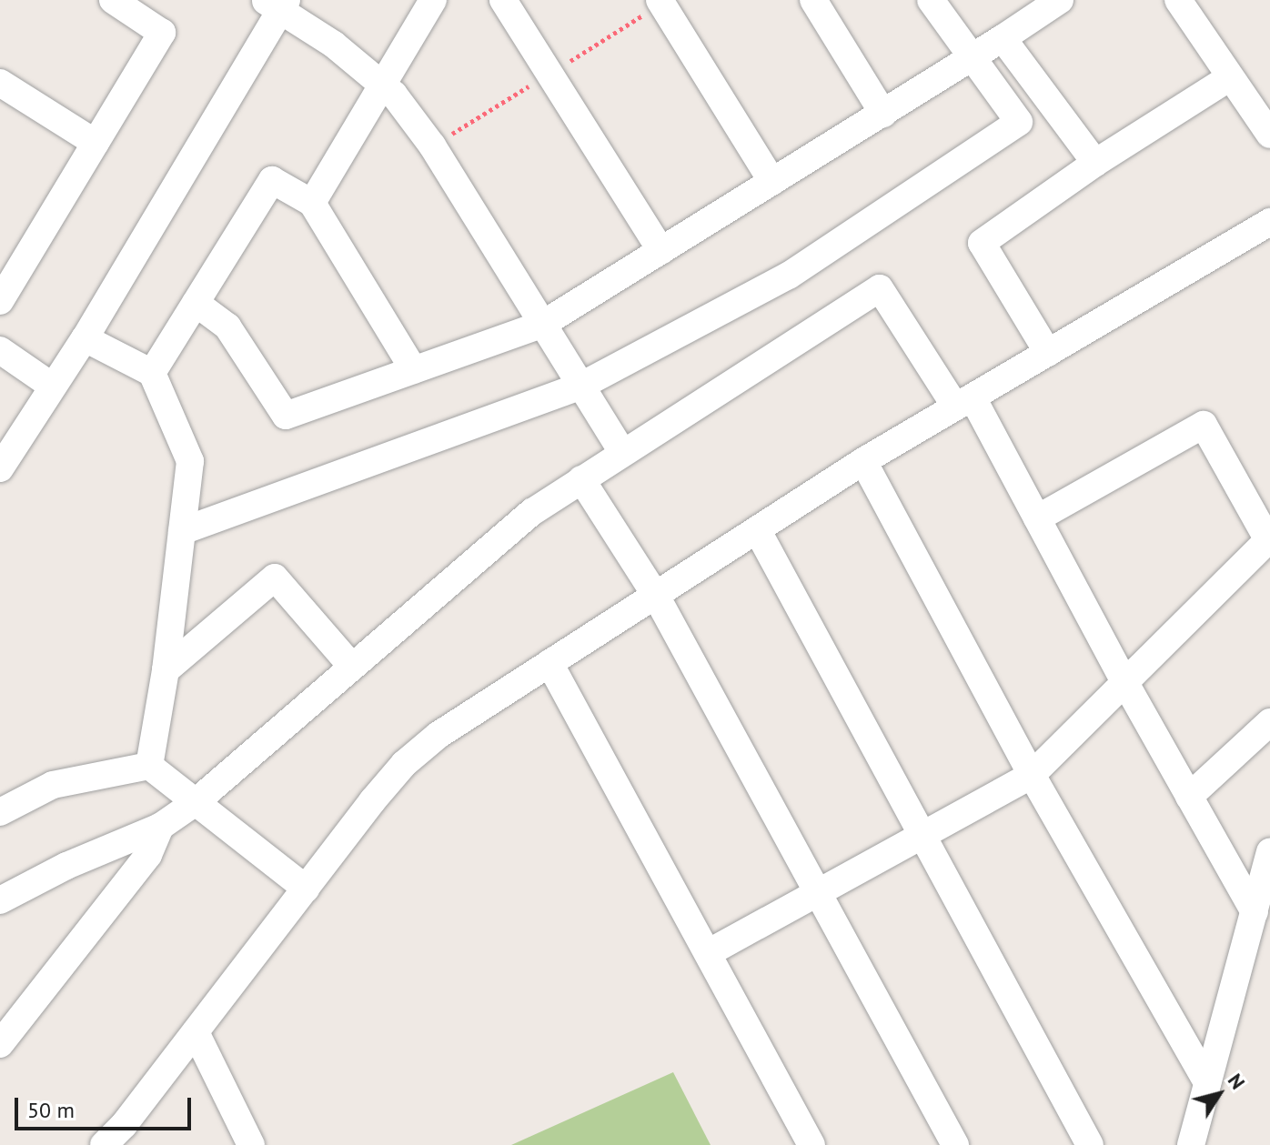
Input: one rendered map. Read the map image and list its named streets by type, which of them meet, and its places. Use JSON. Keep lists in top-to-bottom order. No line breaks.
{"scale_bar":"50 m","north":"top right"}
